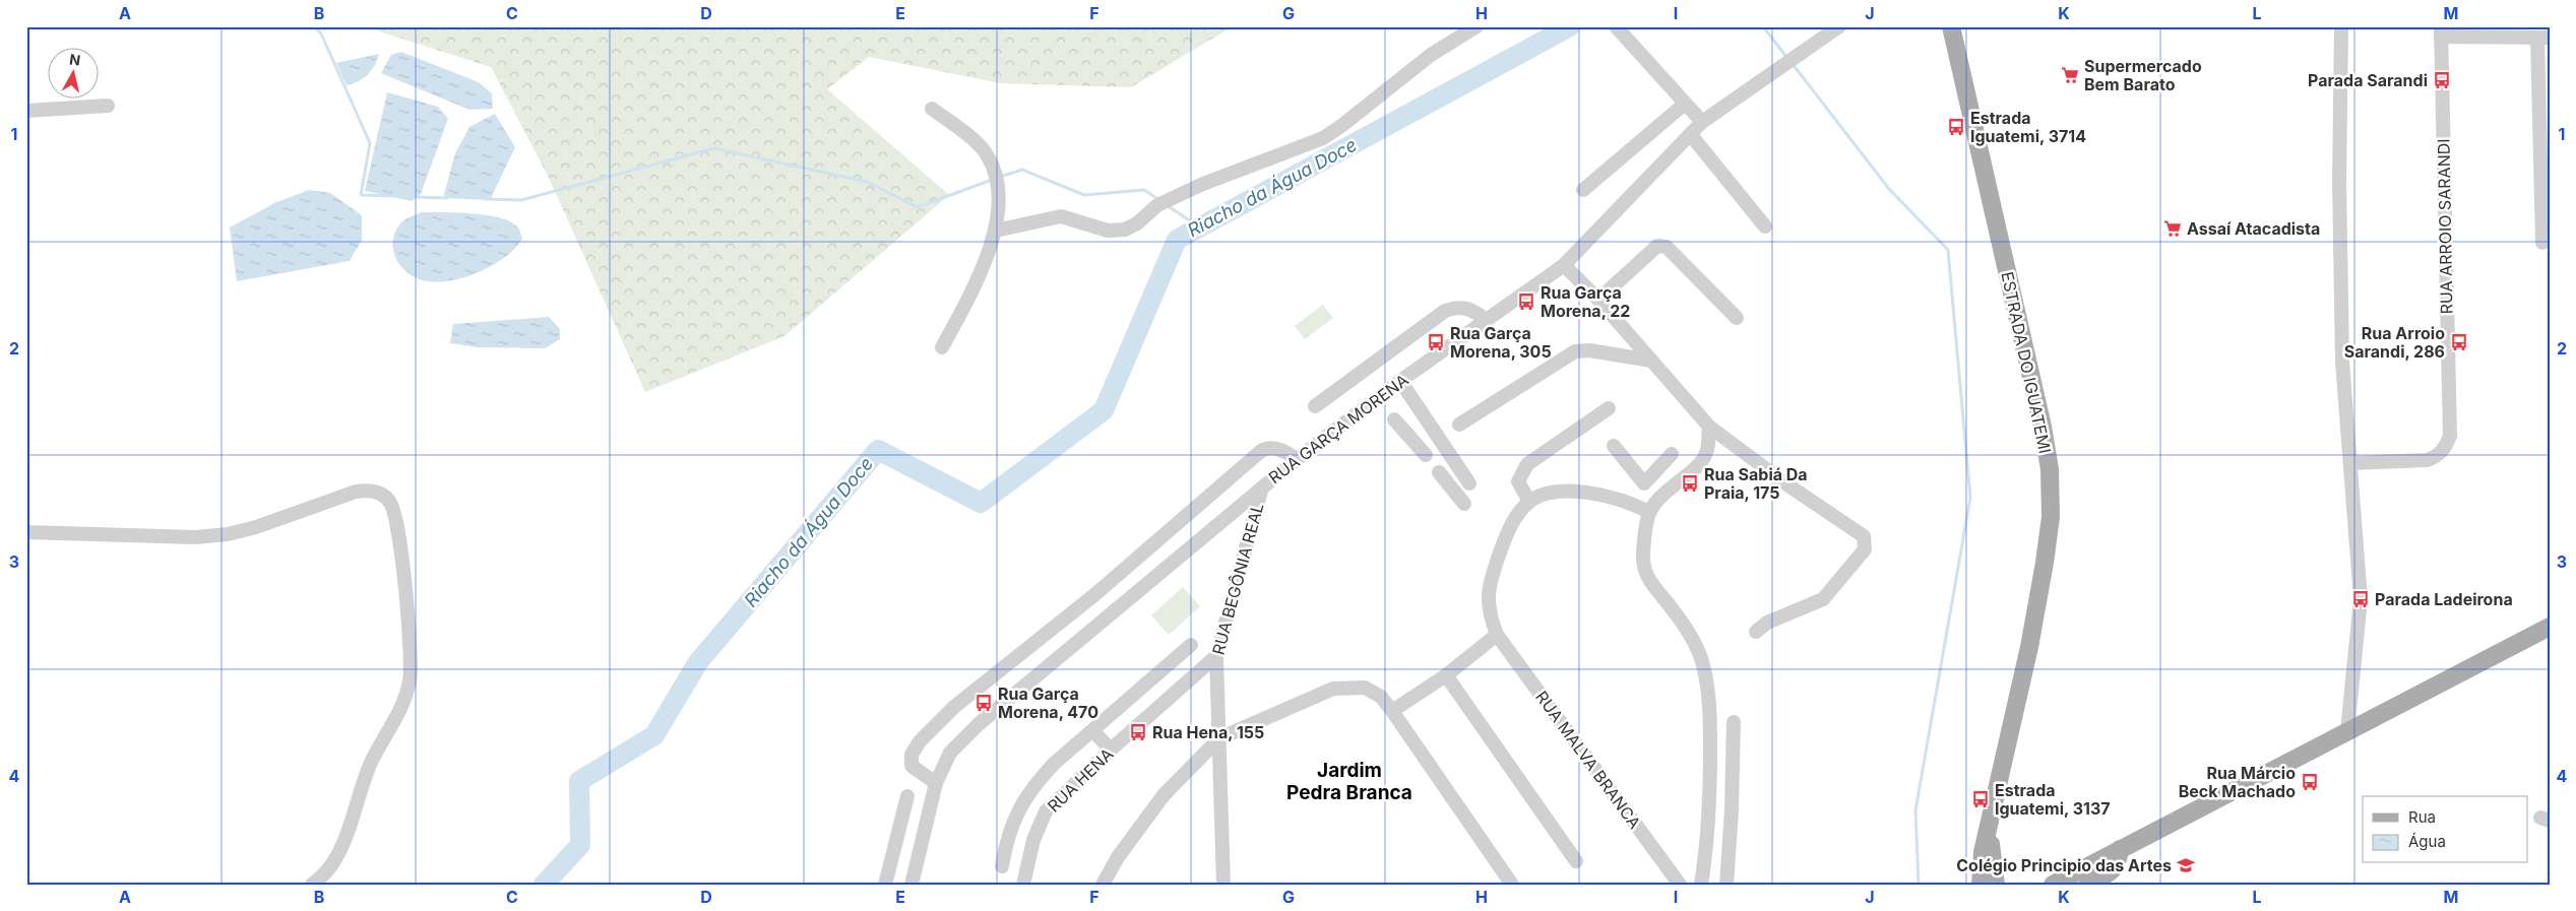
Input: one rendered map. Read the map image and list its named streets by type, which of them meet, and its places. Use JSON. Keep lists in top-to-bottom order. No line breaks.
{"streets":{"main road":["ESTRADA DO IGUATEMI"],"street":["RUA ARROIO SARANDI","RUA GARÇA MORENA","RUA BEGÔNIA REAL","RUA MALVA BRANCA","RUA HENA"]},"crossings":[["RUA GARÇA MORENA","RUA BEGÔNIA REAL"],["RUA BEGÔNIA REAL","RUA HENA"]],"districts":["Jardim Pedra Branca"],"water":["Riacho da Água Doce"],"places":{"supermarket":["Supermercado Bem Barato","Assaí Atacadista"],"bus stop":["Parada Sarandi","Estrada Iguatemi, 3714","Rua Garça Morena, 22","Rua Garça Morena, 305","Rua Arroio Sarandi, 286","Rua Sabiá Da Praia, 175","Parada Ladeirona","Rua Garça Morena, 470","Rua Hena, 155","Rua Márcio Beck Machado","Estrada Iguatemi, 3137"],"school or university":["Colégio Principio das Artes"]},"legend":["Rua","Água"],"north":"top","grid":{"columns":["A","B","C","D","E","F","G","H","I","J","K","L","M"],"rows":["1","2","3","4"]}}
